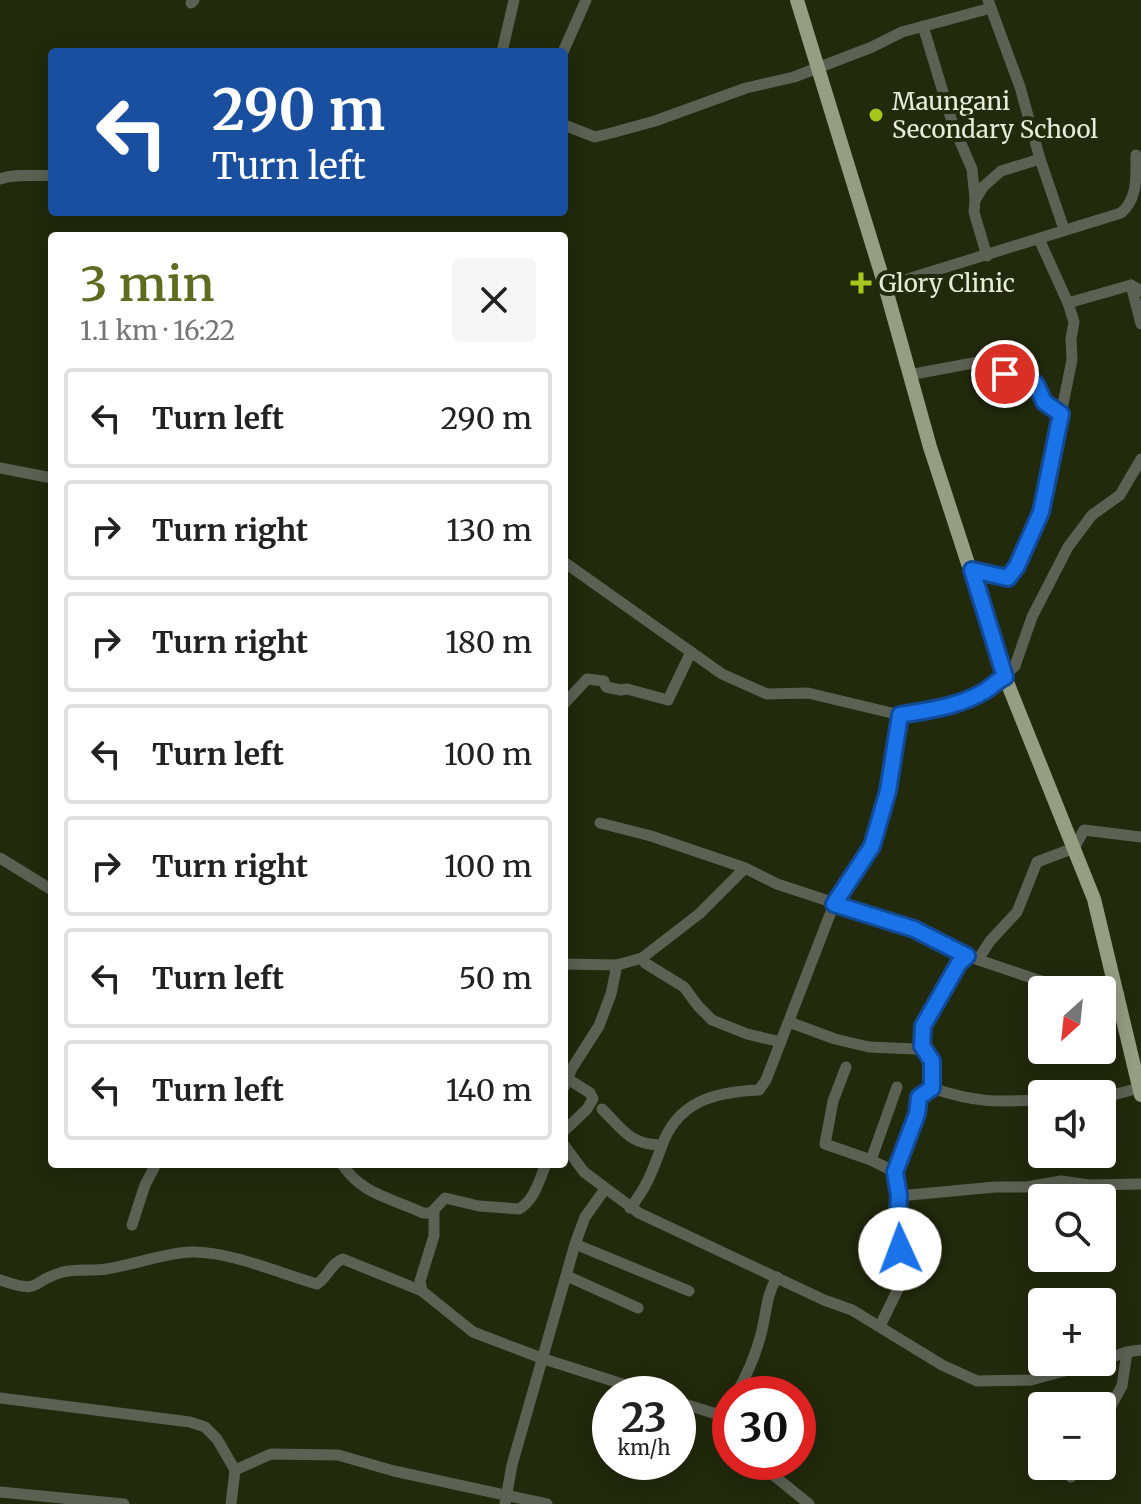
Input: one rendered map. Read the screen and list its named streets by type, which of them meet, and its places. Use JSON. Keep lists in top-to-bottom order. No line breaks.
{"places":{"other":["Maungani Secondary School"],"health":["Glory Clinic"]},"north":"bottom left","page":{"turn":["290 m","Turn left"],"heading":["3 min","1.1 km · 16:22"],"list":[{"name":"Turn left","value":"290 m"},{"name":"Turn right","value":"130 m"},{"name":"Turn right","value":"180 m"},{"name":"Turn left","value":"100 m"},{"name":"Turn right","value":"100 m"},{"name":"Turn left","value":"50 m"},{"name":"Turn left","value":"140 m"}],"map_buttons":["+","−"],"speed":"23 km/h","limit":"30"}}
